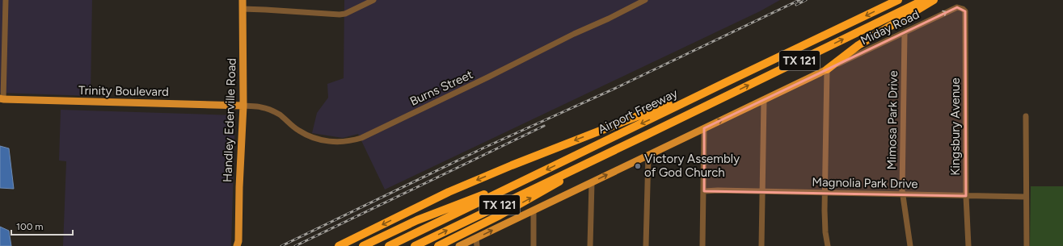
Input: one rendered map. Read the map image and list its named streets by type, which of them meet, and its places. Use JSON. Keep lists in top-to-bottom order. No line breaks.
{"streets":{"highway":["TX 121","Airport Freeway"],"main road":["Trinity Boulevard","Handley Ederville Road"],"street":["Miday Road","Burns Street","Mimosa Park Drive","Kingsbury Avenue","Magnolia Park Drive"]},"crossings":[["Miday Road","Mimosa Park Drive"],["Miday Road","Kingsbury Avenue"],["Burns Street","Trinity Boulevard"],["Burns Street","Handley Ederville Road"],["Trinity Boulevard","Handley Ederville Road"],["Mimosa Park Drive","Magnolia Park Drive"],["Kingsbury Avenue","Magnolia Park Drive"]],"one_way":["Miday Road"],"places":["Victory Assembly of God Church"],"scale_bar":"100 m"}
